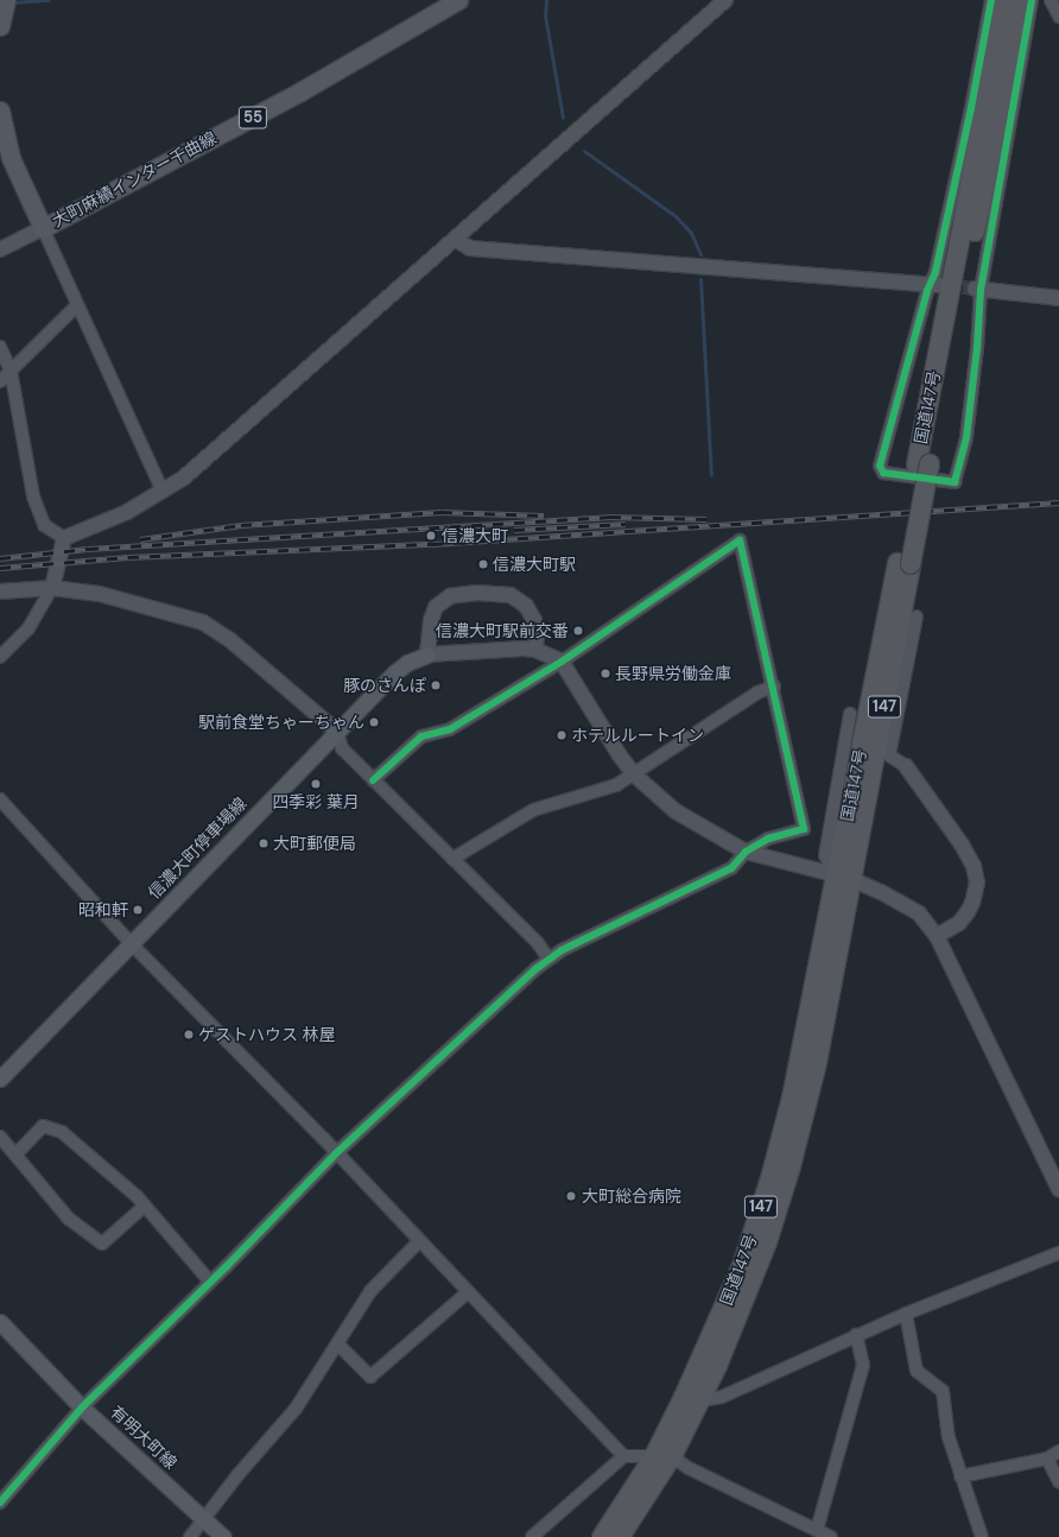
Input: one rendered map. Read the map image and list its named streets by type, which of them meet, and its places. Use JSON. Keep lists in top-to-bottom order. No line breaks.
{"streets":{"highway":["国道147号","147"],"main road":["55","大町麻績インター千曲線","信濃大町停車場線","有明大町線"]},"places":["信濃大町","信濃大町駅","信濃大町駅前交番","長野県労働金庫","豚のさんぽ","駅前食堂ちゃーちゃん","ホテルルートイン","四季彩 葉月","大町郵便局","昭和軒","ゲストハウス 林屋","大町総合病院"]}
